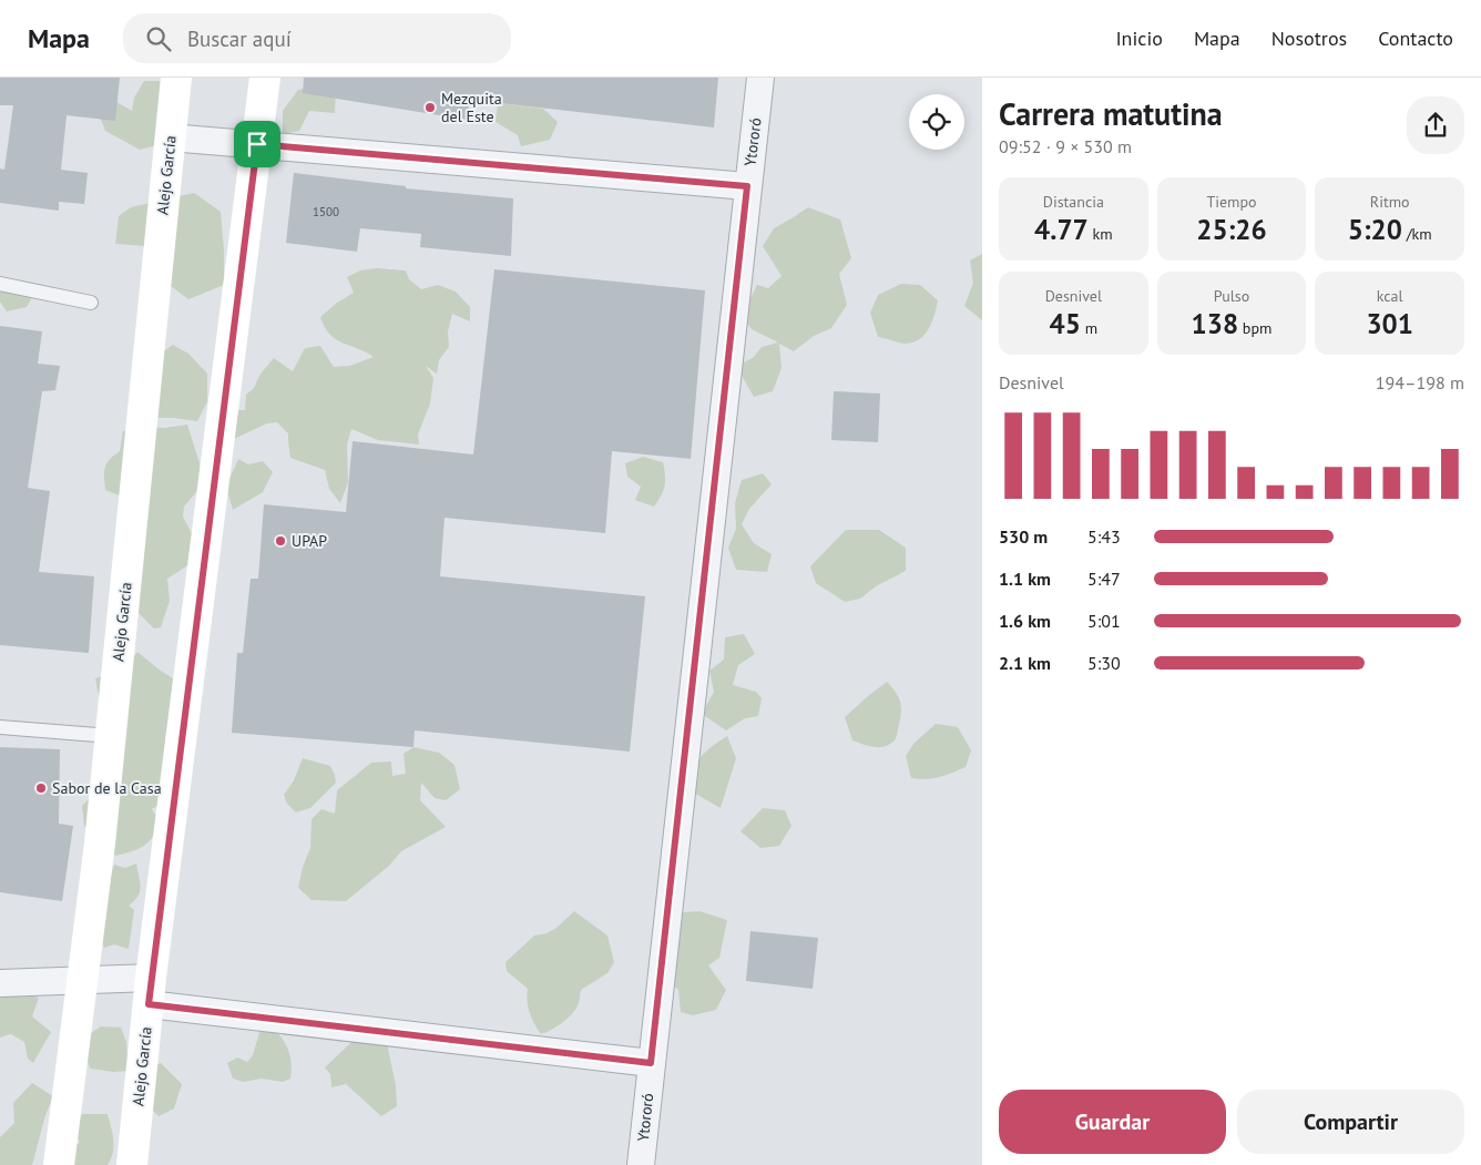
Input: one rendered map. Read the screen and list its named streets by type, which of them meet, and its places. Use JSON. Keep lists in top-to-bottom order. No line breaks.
{"streets":{"street":["Ytororó","Alejo García"]},"places":["Mezquita del Este","UPAP","Sabor de la Casa"],"house_numbers":["1500"],"page":{"header":"Mapa","search":"Buscar aquí","nav":["Inicio","Mapa","Nosotros","Contacto"],"heading":["Carrera matutina","09:52 · 9 × 530 m"],"stats":[["Distancia","4.77 km"],["Tiempo","25:26"],["Ritmo","5:20 /km"],["Desnivel","45 m"],["Pulso","138 bpm"],["kcal","301"]],"chart":["Desnivel","194–198 m"],"list":[{"name":"530 m","note":"5:43"},{"name":"1.1 km","note":"5:47"},{"name":"1.6 km","note":"5:01"},{"name":"2.1 km","note":"5:30"}],"buttons":["Guardar","Compartir"]}}
